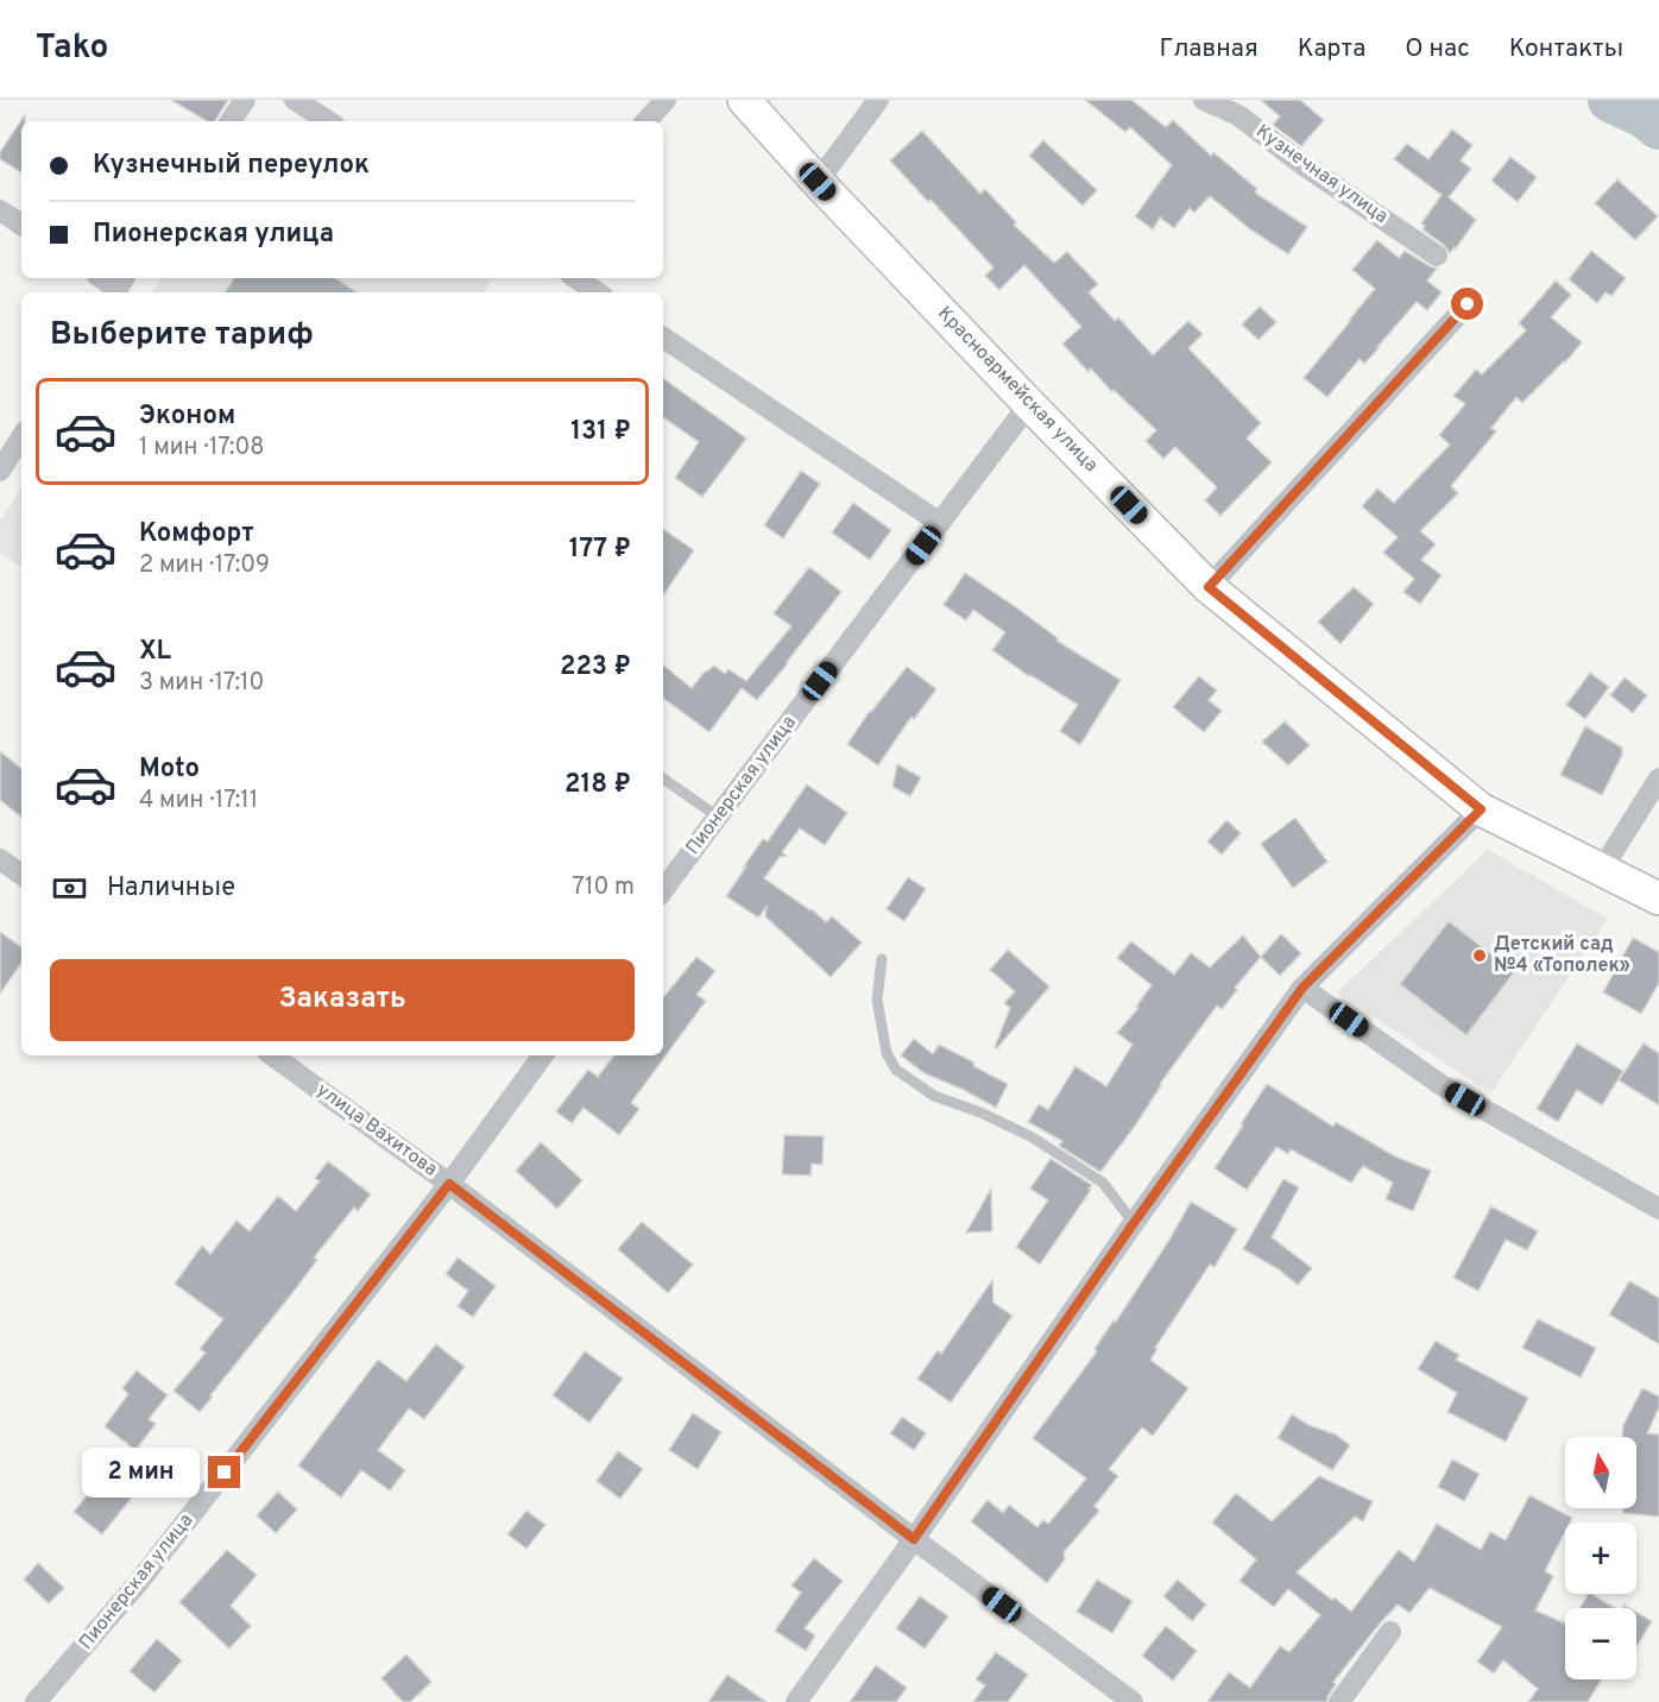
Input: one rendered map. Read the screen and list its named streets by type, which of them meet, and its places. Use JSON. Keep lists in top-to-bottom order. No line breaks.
{"streets":{"main road":["Красноармейская улица"],"street":["Кузнечная улица","Пионерская улица","улица Вахитова"]},"crossings":[["Красноармейская улица","Пионерская улица"],["Пионерская улица","улица Вахитова"]],"places":["Детский сад №4 «Тополек»"],"north":"top","page":{"header":"Tako","nav":["Главная","Карта","О нас","Контакты"],"banner":["Кузнечный переулок","Пионерская улица"],"heading":"Выберите тариф","list":[{"name":"Эконом","note":"1 мин · 17:08","value":"131 ₽"},{"name":"Комфорт","note":"2 мин · 17:09","value":"177 ₽"},{"name":"XL","note":"3 мин · 17:10","value":"223 ₽"},{"name":"Moto","note":"4 мин · 17:11","value":"218 ₽"}],"pay":["Наличные","710 m"],"buttons":"Заказать","map_buttons":["+","−"],"bubble":"2 мин"}}
